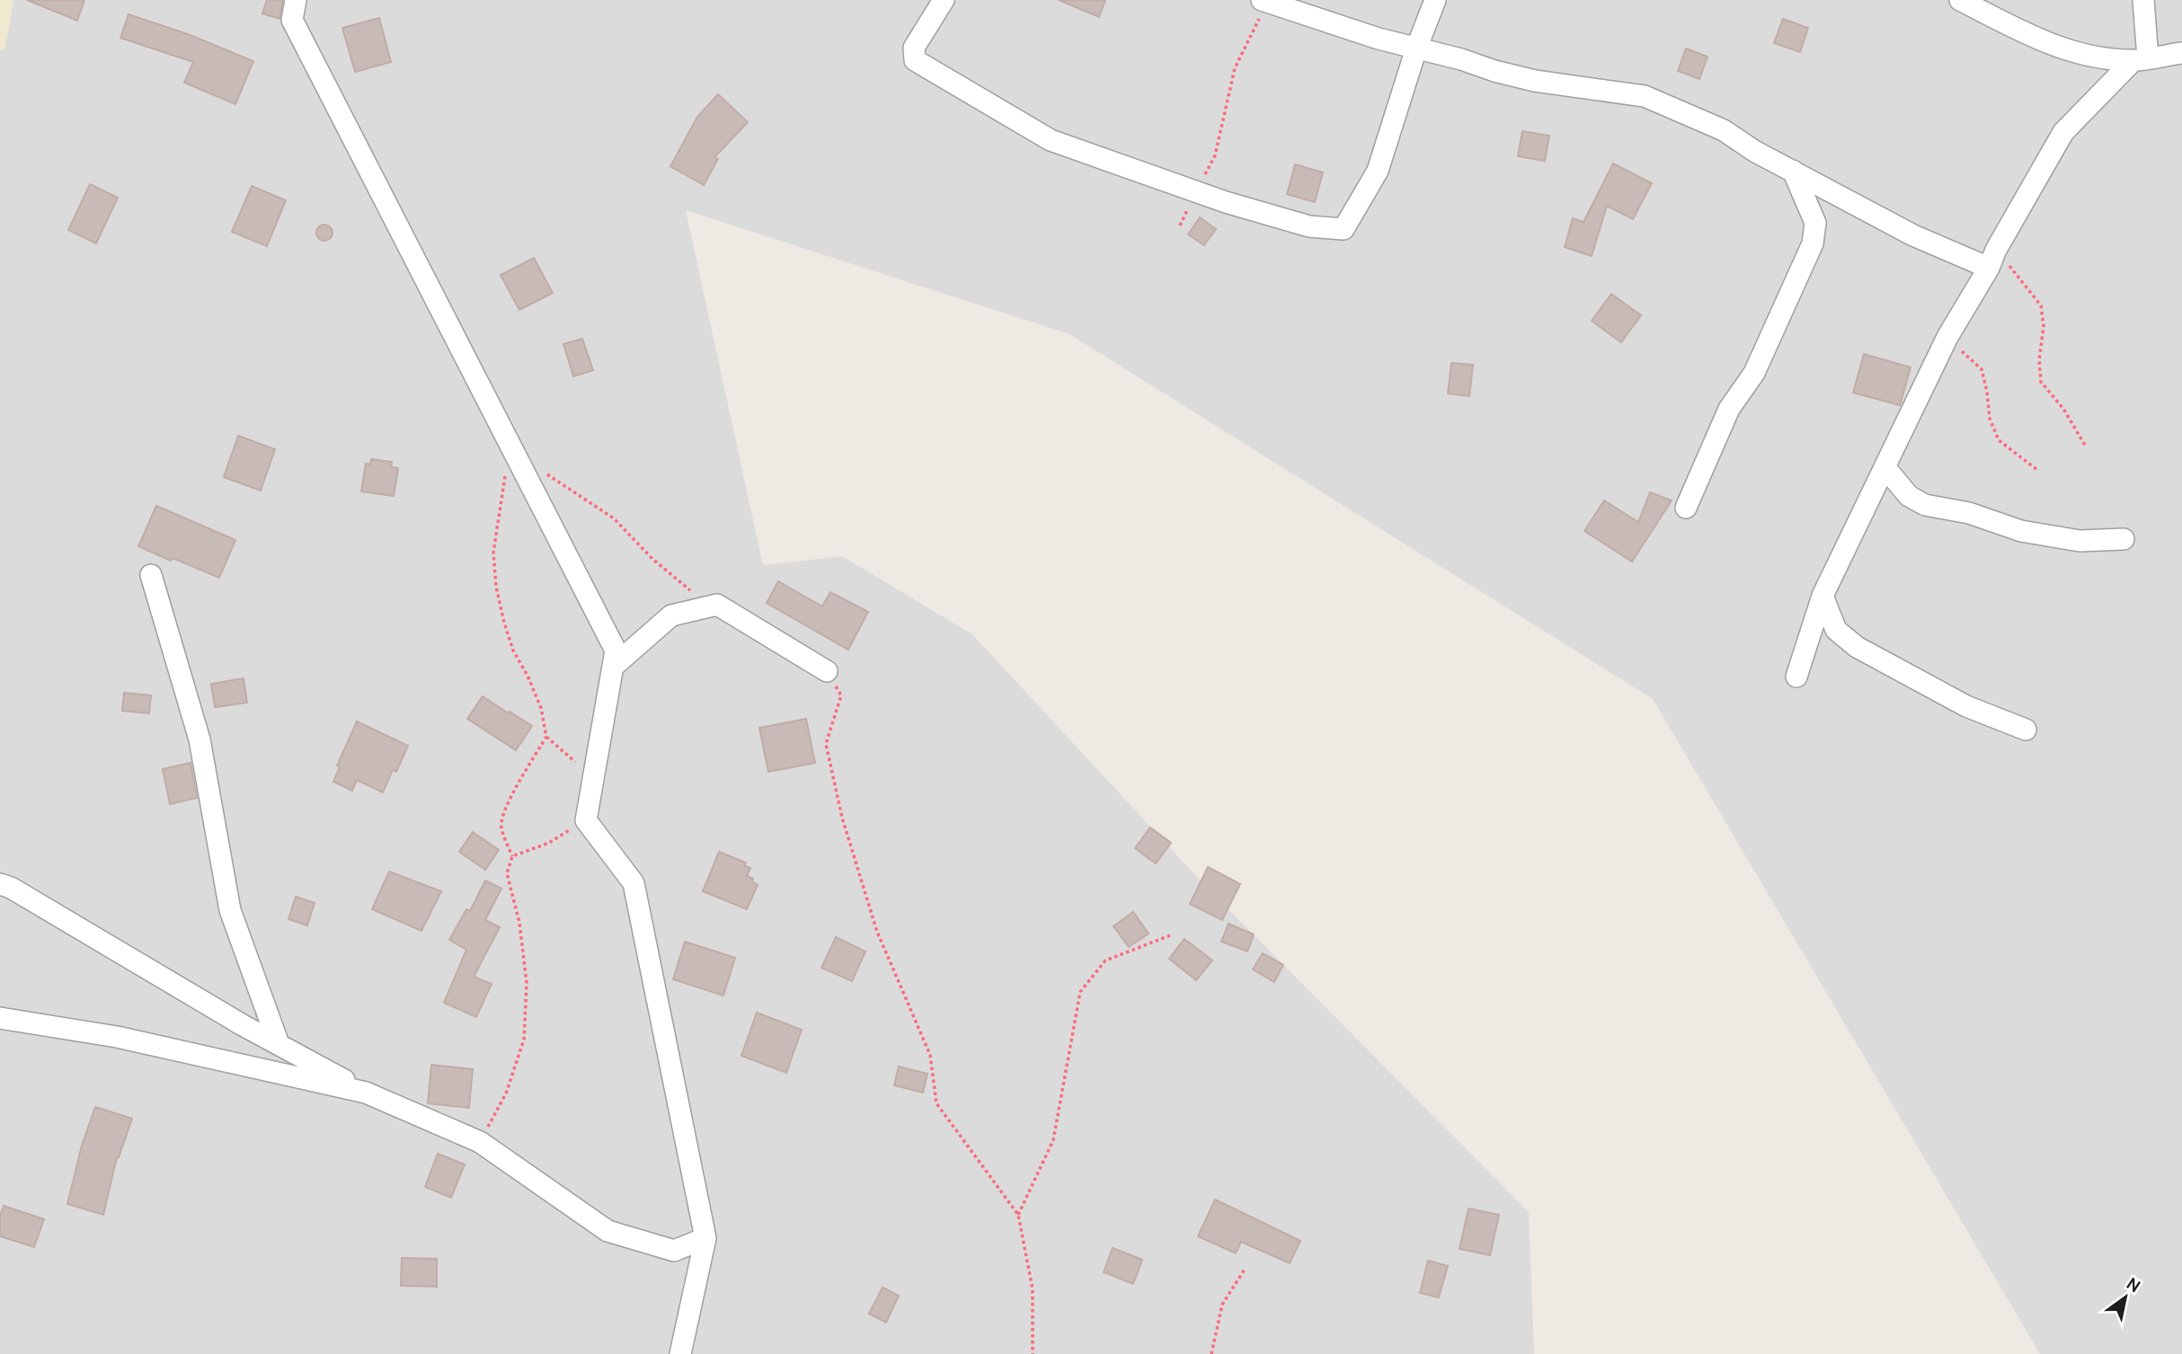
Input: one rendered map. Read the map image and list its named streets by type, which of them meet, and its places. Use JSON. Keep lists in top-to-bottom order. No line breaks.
{"north":"top right"}
